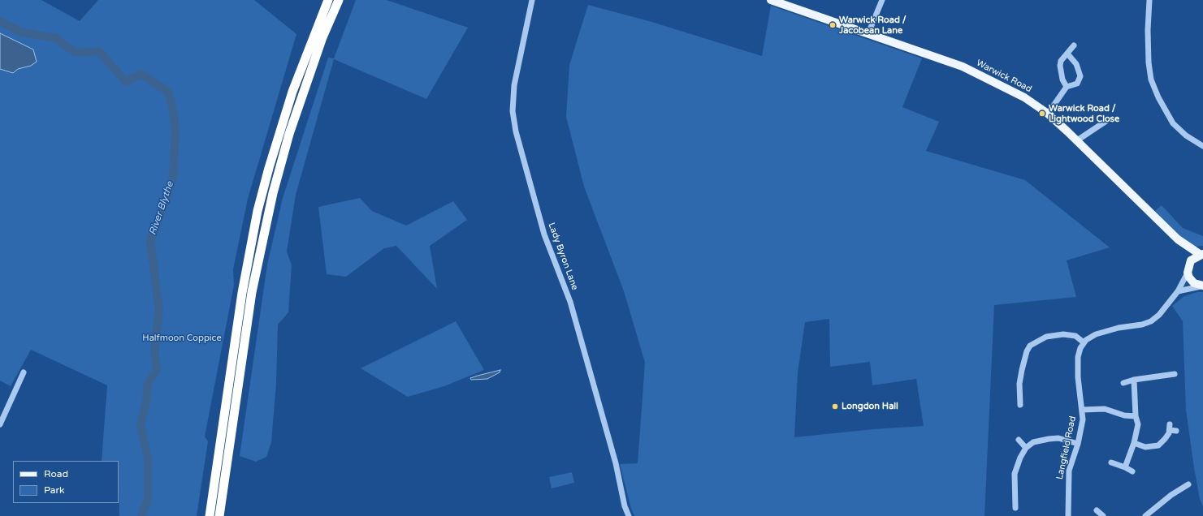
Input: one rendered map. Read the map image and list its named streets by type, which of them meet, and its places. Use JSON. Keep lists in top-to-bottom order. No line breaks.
{"streets":{"main road":["Warwick Road"],"street":["Lady Byron Lane","Langfield Road"]},"water":["River Blythe"],"parks":["Halfmoon Coppice"],"places":["Warwick Road / Jacobean Lane","Warwick Road / Lightwood Close","Longdon Hall"],"legend":["Road","Park"]}
